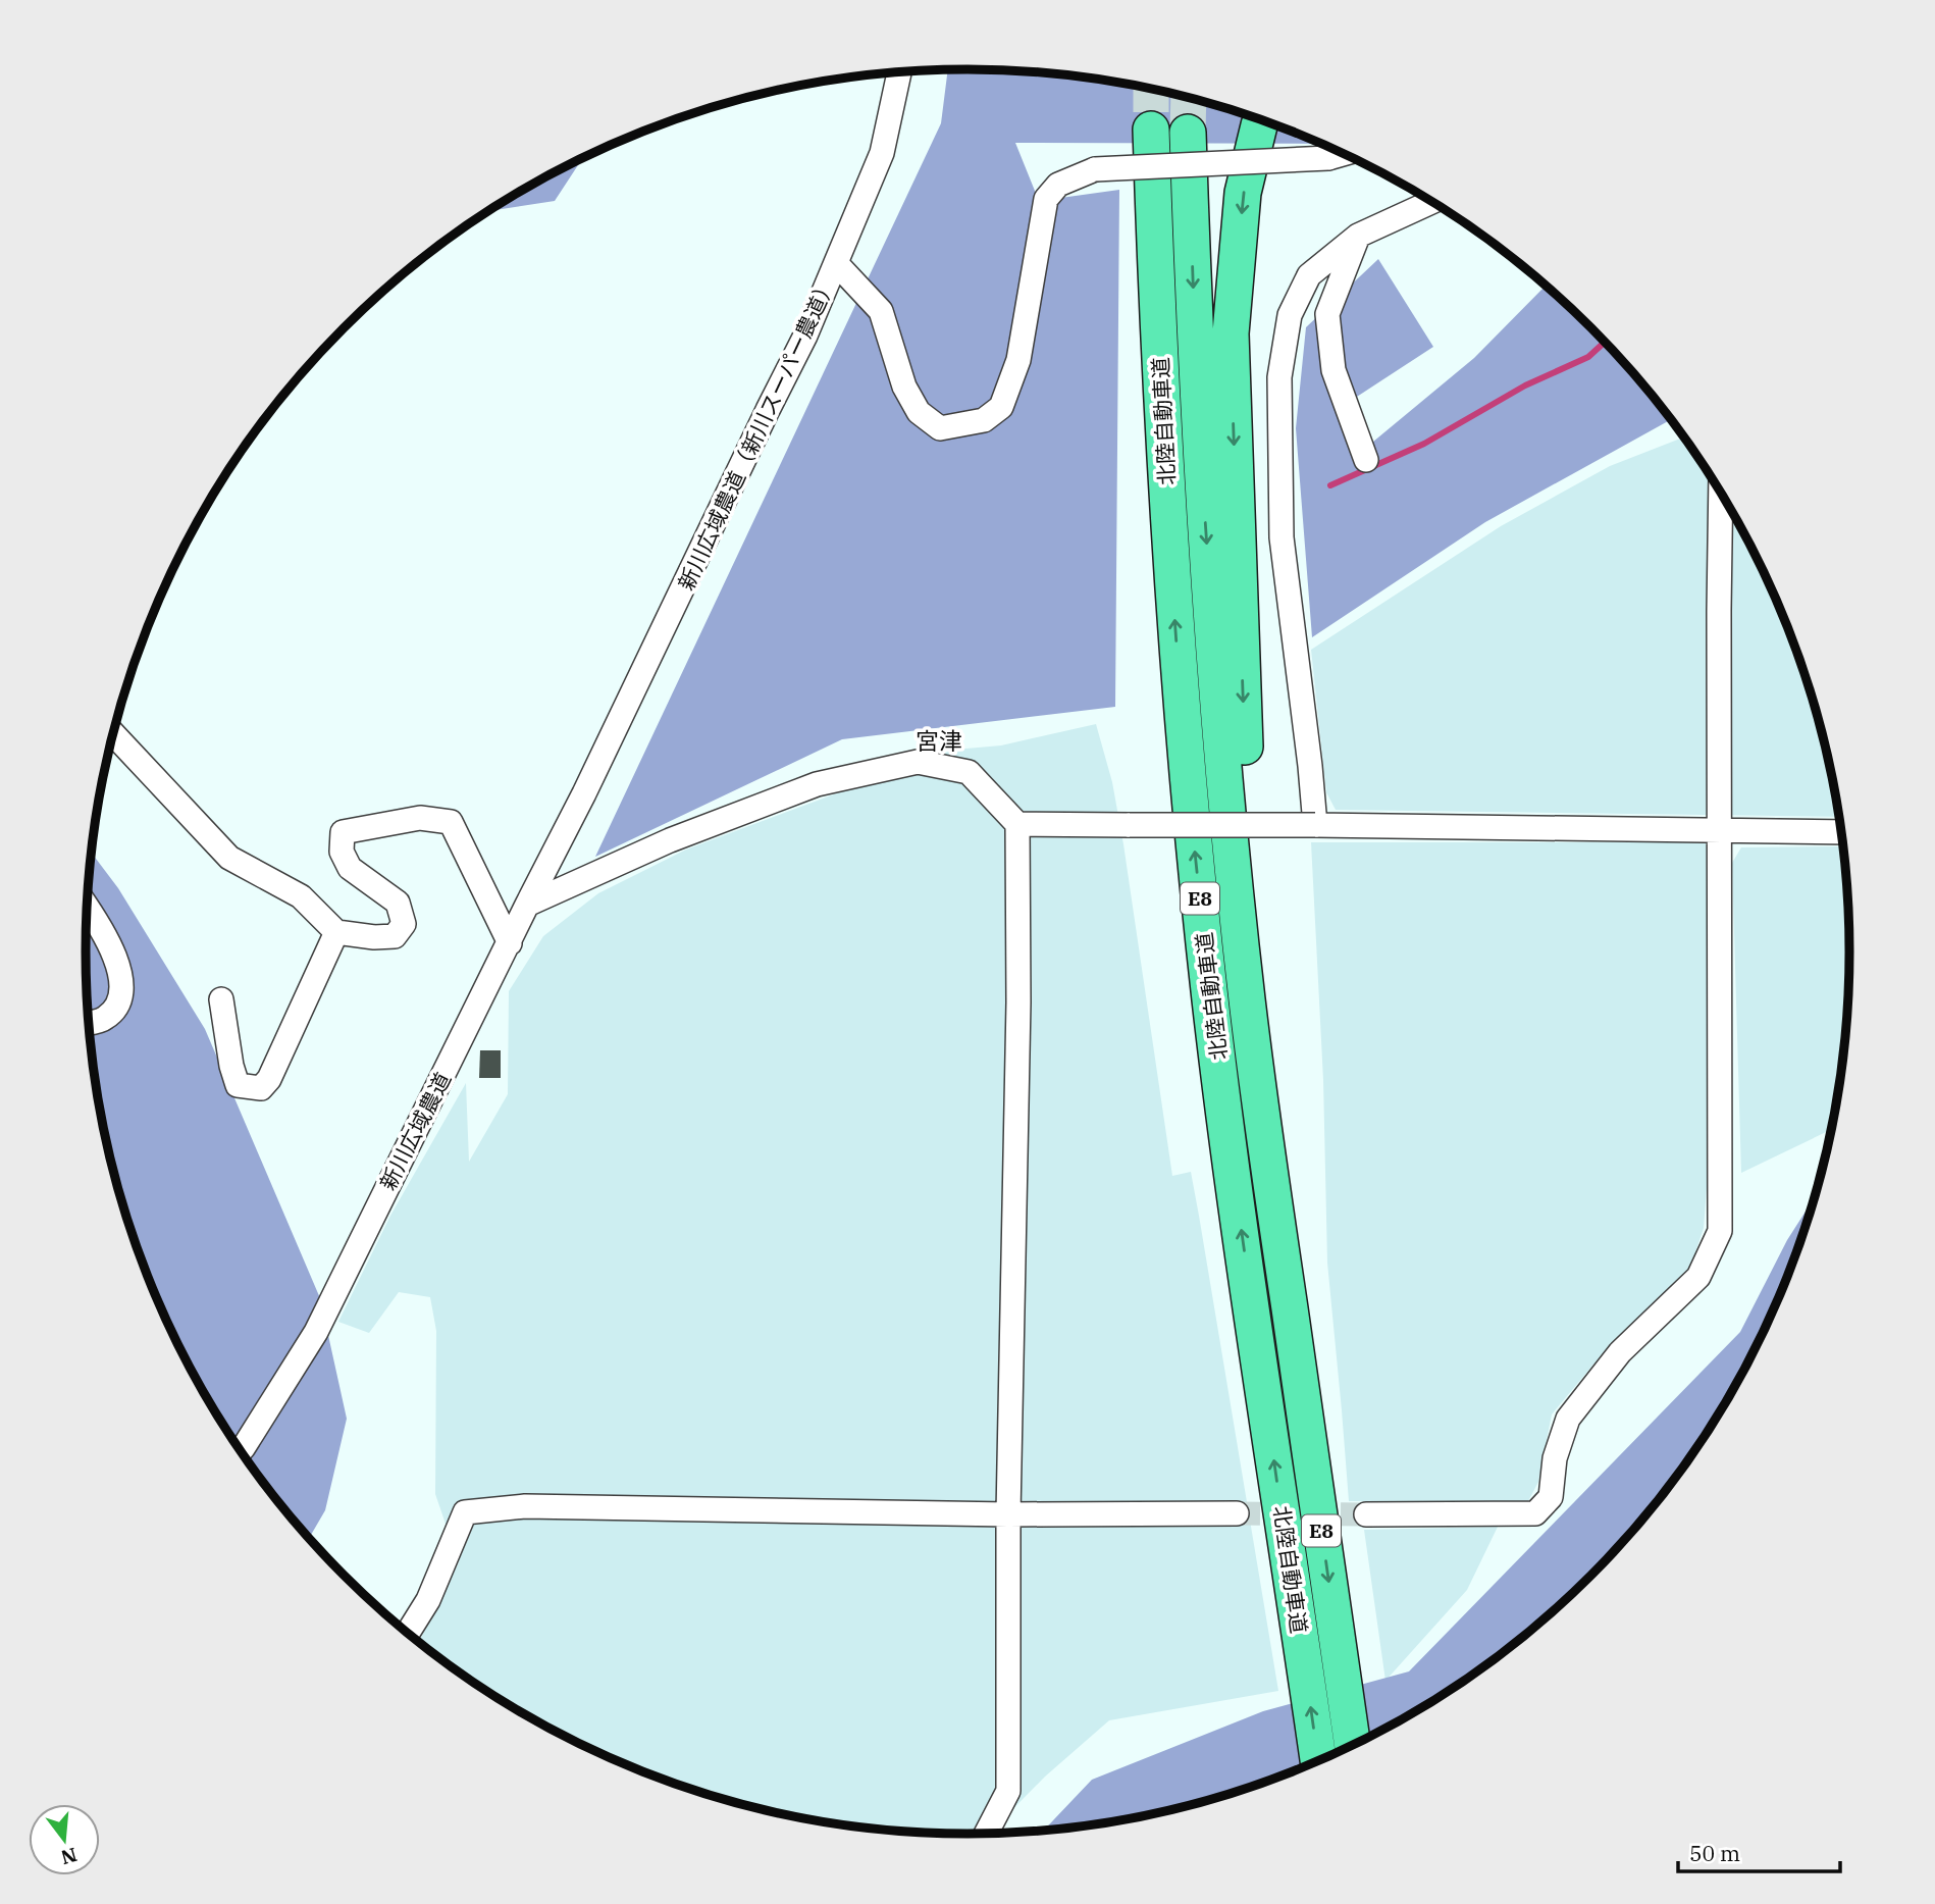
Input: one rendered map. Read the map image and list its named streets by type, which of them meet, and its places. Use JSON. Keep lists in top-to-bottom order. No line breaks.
{"streets":{"highway":["北陸自動車道","E8"],"street":["新川広域農道（新川スーパー農道）","新川広域農道"]},"crossings":[["新川広域農道（新川スーパー農道）","新川広域農道"]],"districts":["宮津"],"scale_bar":"50 m","north":"bottom"}
